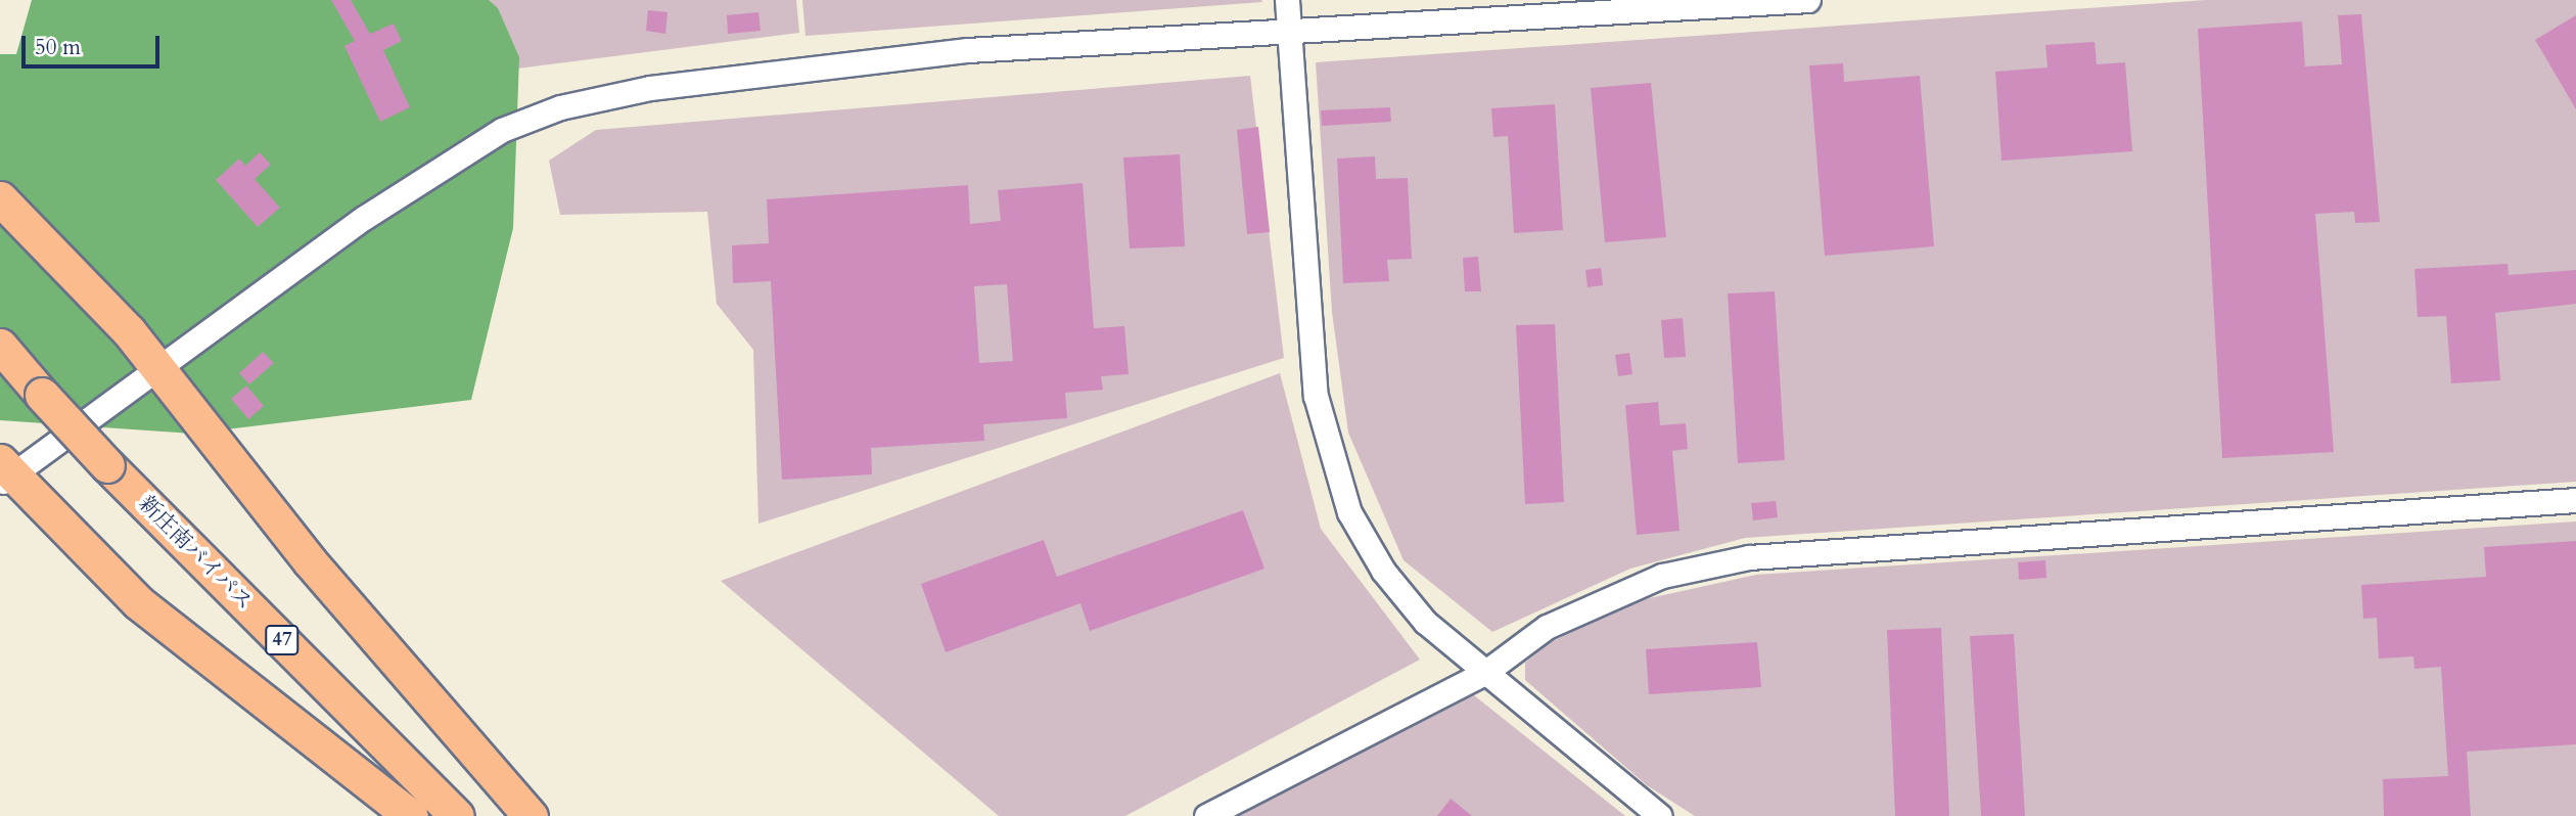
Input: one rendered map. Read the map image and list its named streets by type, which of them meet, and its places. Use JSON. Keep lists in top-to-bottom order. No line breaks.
{"streets":{"highway":["新庄南バイパス","47"]},"scale_bar":"50 m"}
